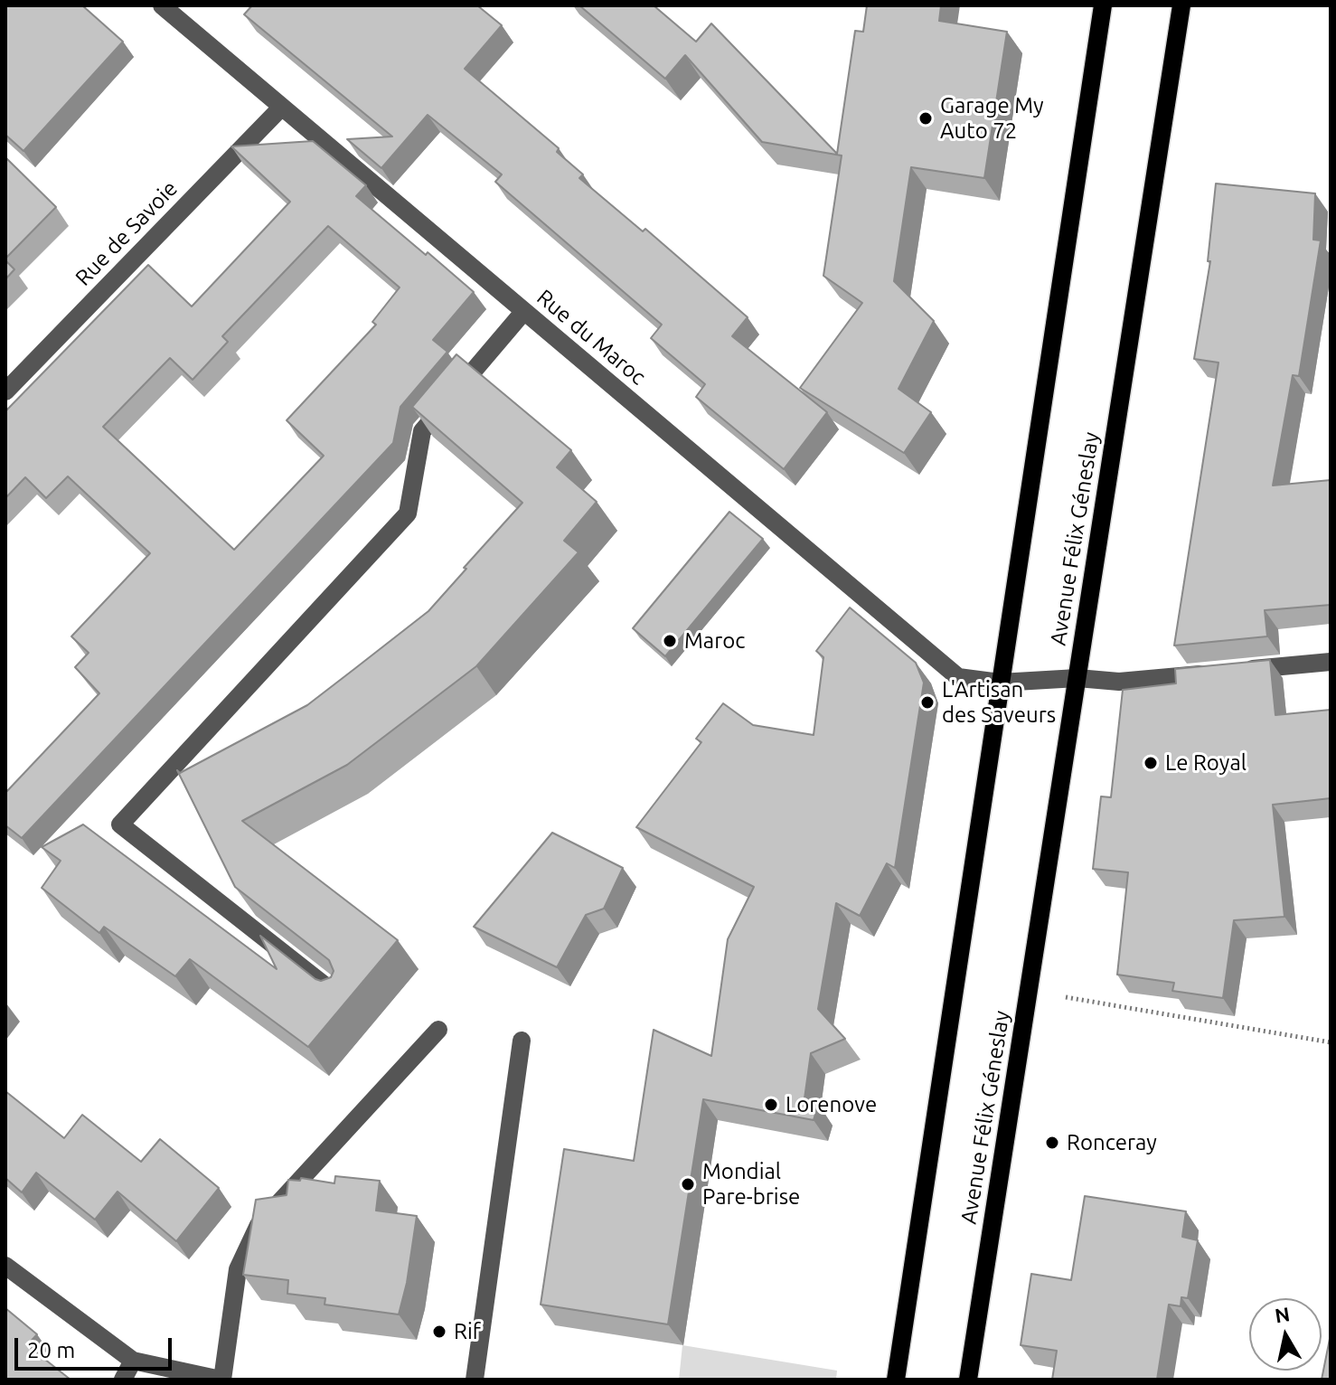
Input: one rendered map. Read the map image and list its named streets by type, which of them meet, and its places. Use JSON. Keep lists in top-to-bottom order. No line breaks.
{"streets":{"main road":["Avenue Félix Géneslay"],"street":["Rue de Savoie","Rue du Maroc"]},"crossings":[["Rue de Savoie","Rue du Maroc"],["Rue du Maroc","Avenue Félix Géneslay"]],"places":["Garage My Auto 72","Maroc","L'Artisan des Saveurs","Le Royal","Lorenove","Ronceray","Mondial Pare-brise","Rif"],"scale_bar":"20 m","north":"top"}
